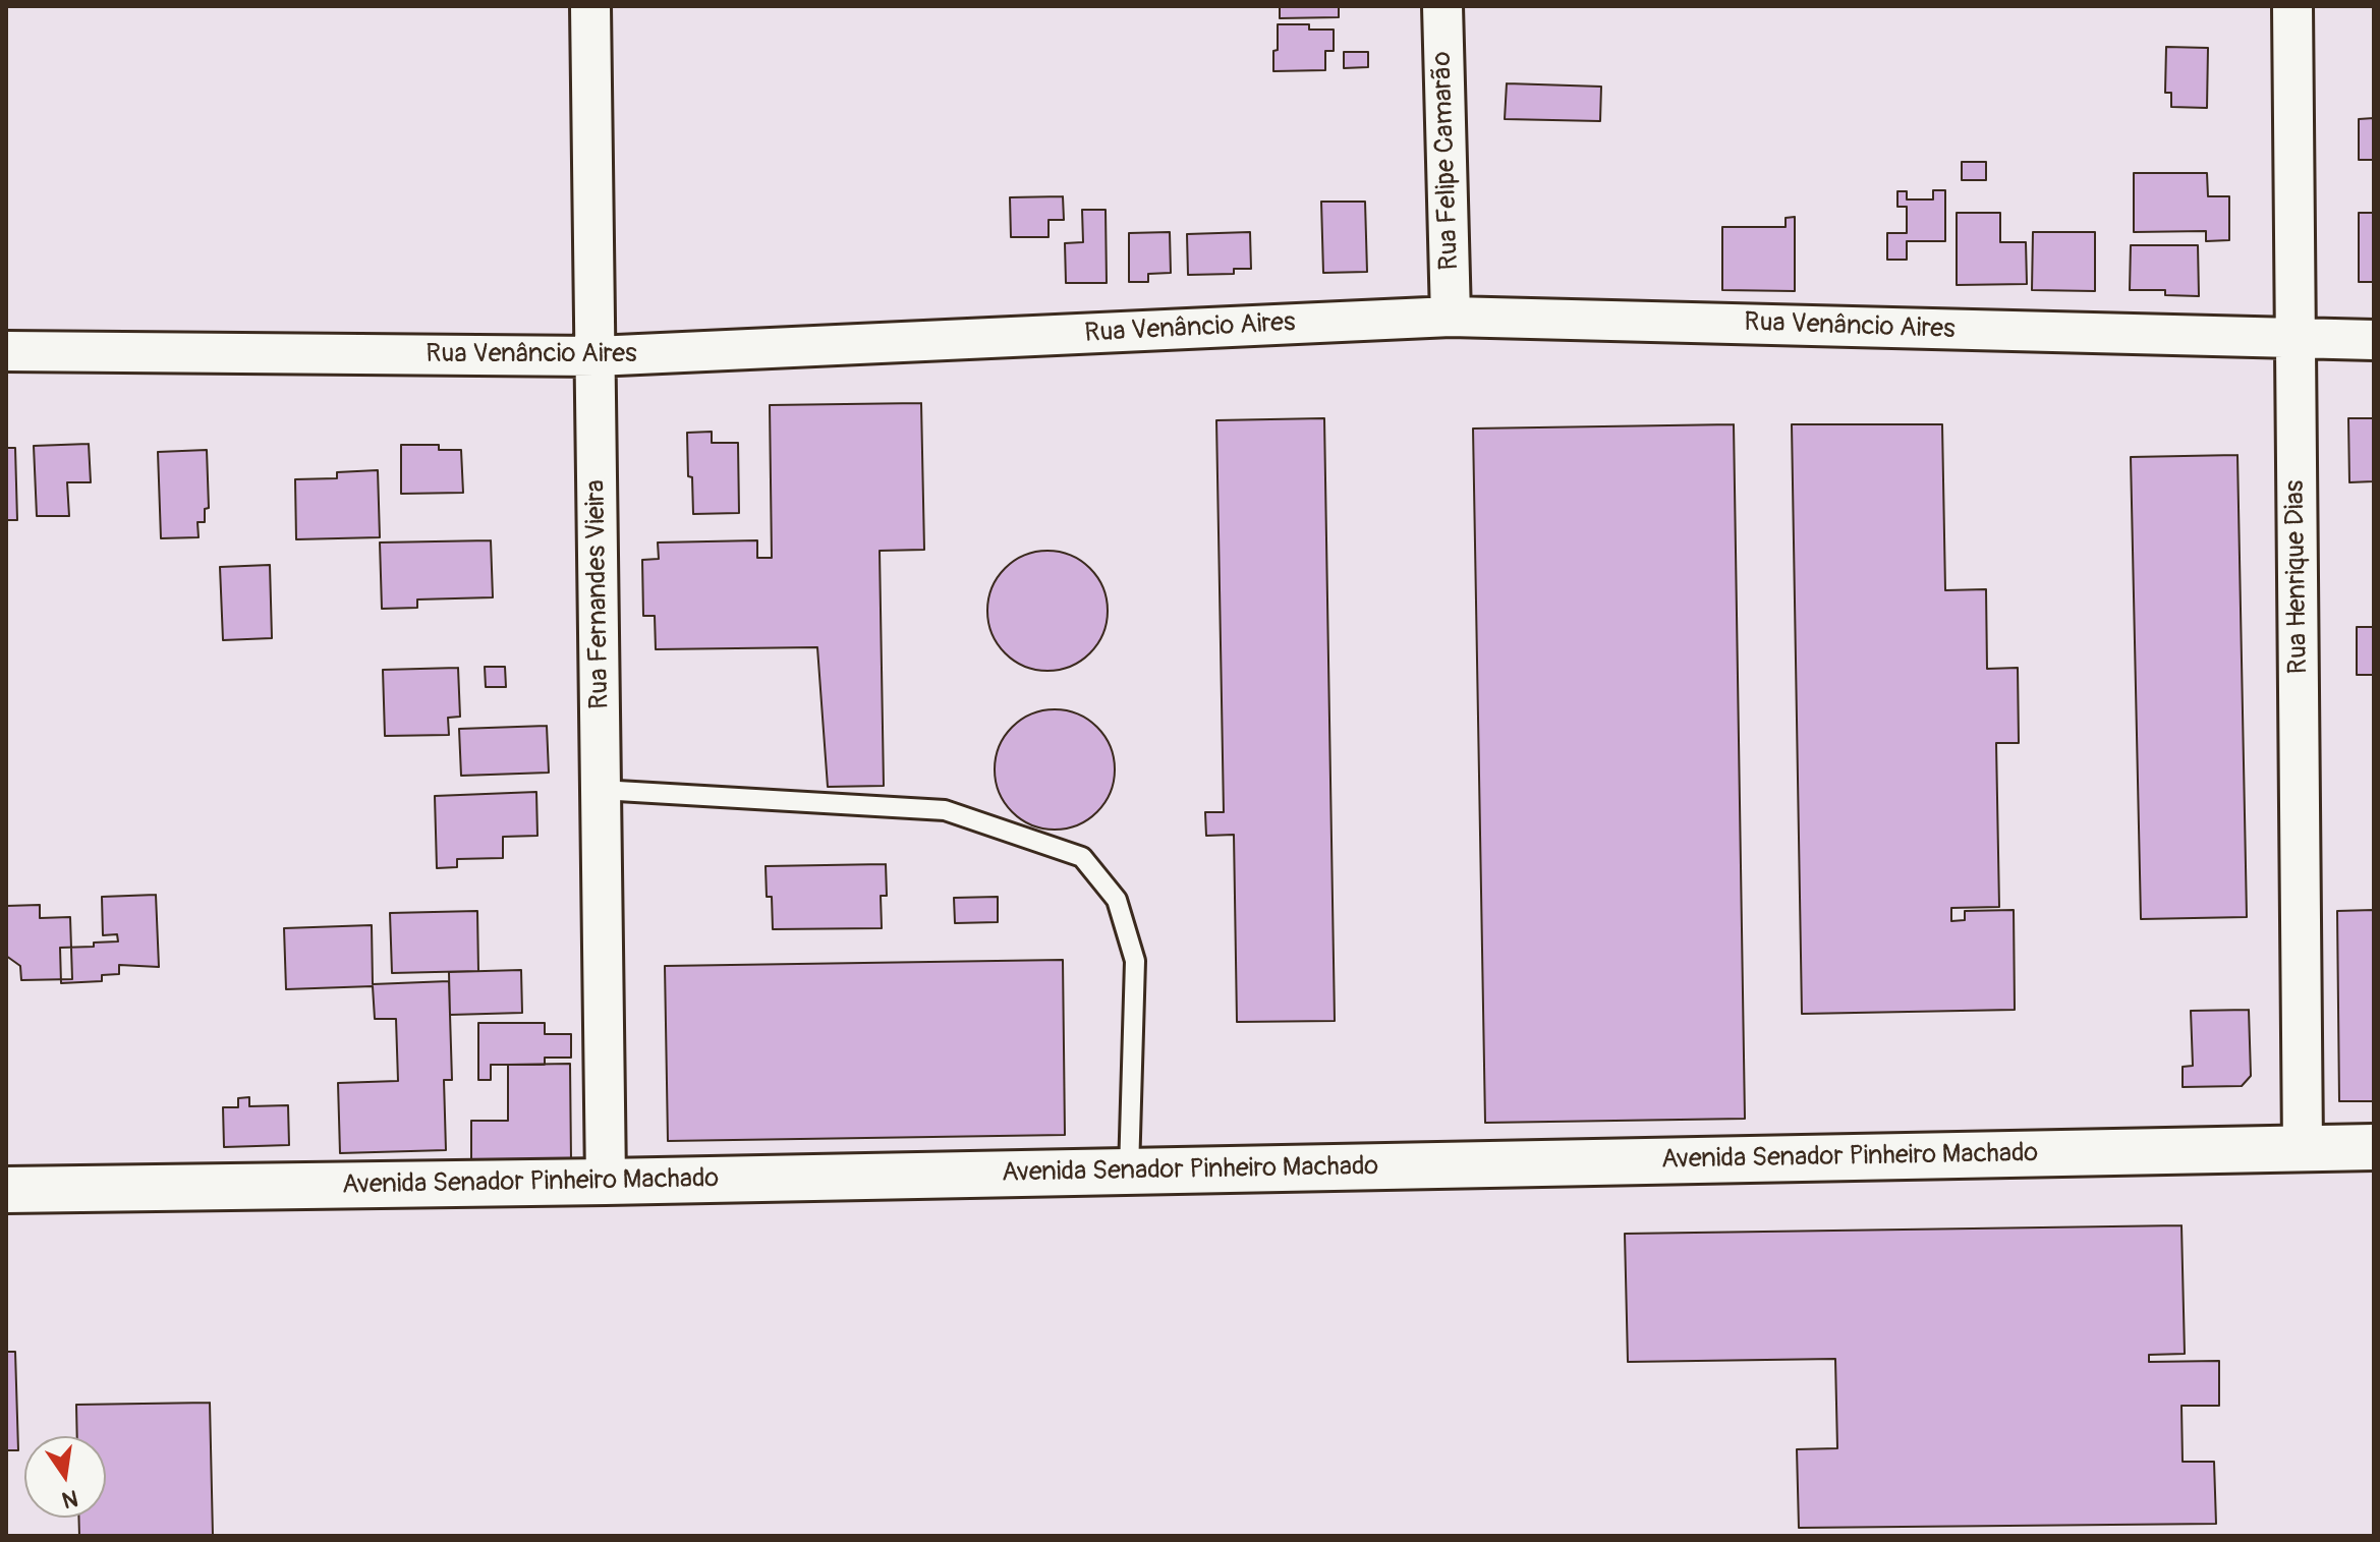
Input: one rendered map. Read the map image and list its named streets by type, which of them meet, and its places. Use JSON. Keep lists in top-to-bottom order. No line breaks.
{"streets":{"main road":["Avenida Senador Pinheiro Machado"],"street":["Rua Felipe Camarão","Rua Venâncio Aires","Rua Henrique Dias","Rua Fernandes Vieira"]},"crossings":[["Rua Felipe Camarão","Rua Venâncio Aires"],["Rua Venâncio Aires","Rua Henrique Dias"],["Rua Venâncio Aires","Rua Fernandes Vieira"],["Rua Henrique Dias","Avenida Senador Pinheiro Machado"],["Rua Fernandes Vieira","Avenida Senador Pinheiro Machado"]],"north":"bottom"}
